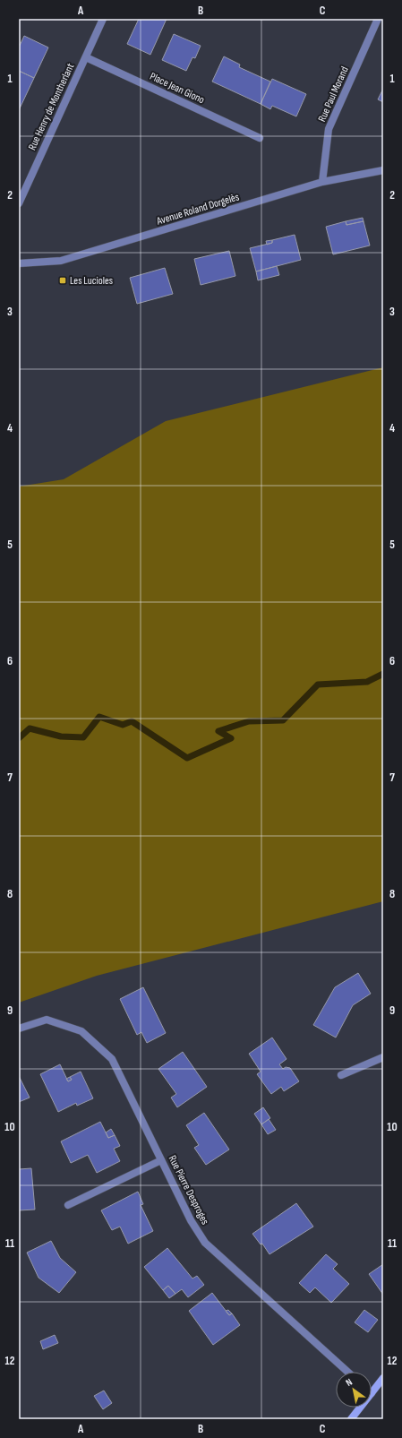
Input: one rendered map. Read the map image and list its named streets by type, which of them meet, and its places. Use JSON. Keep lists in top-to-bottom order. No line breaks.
{"streets":{"street":["Place Jean Giono","Rue Paul Morand","Rue Henry de Montherlant","Avenue Roland Dorgelès","Rue Pierre Desproges"]},"crossings":[["Place Jean Giono","Rue Henry de Montherlant"],["Rue Paul Morand","Avenue Roland Dorgelès"]],"places":{"transit":["Les Lucioles"]},"north":"top left","grid":{"columns":["A","B","C"],"rows":["1","2","3","4","5","6","7","8","9","10","11","12"]}}
